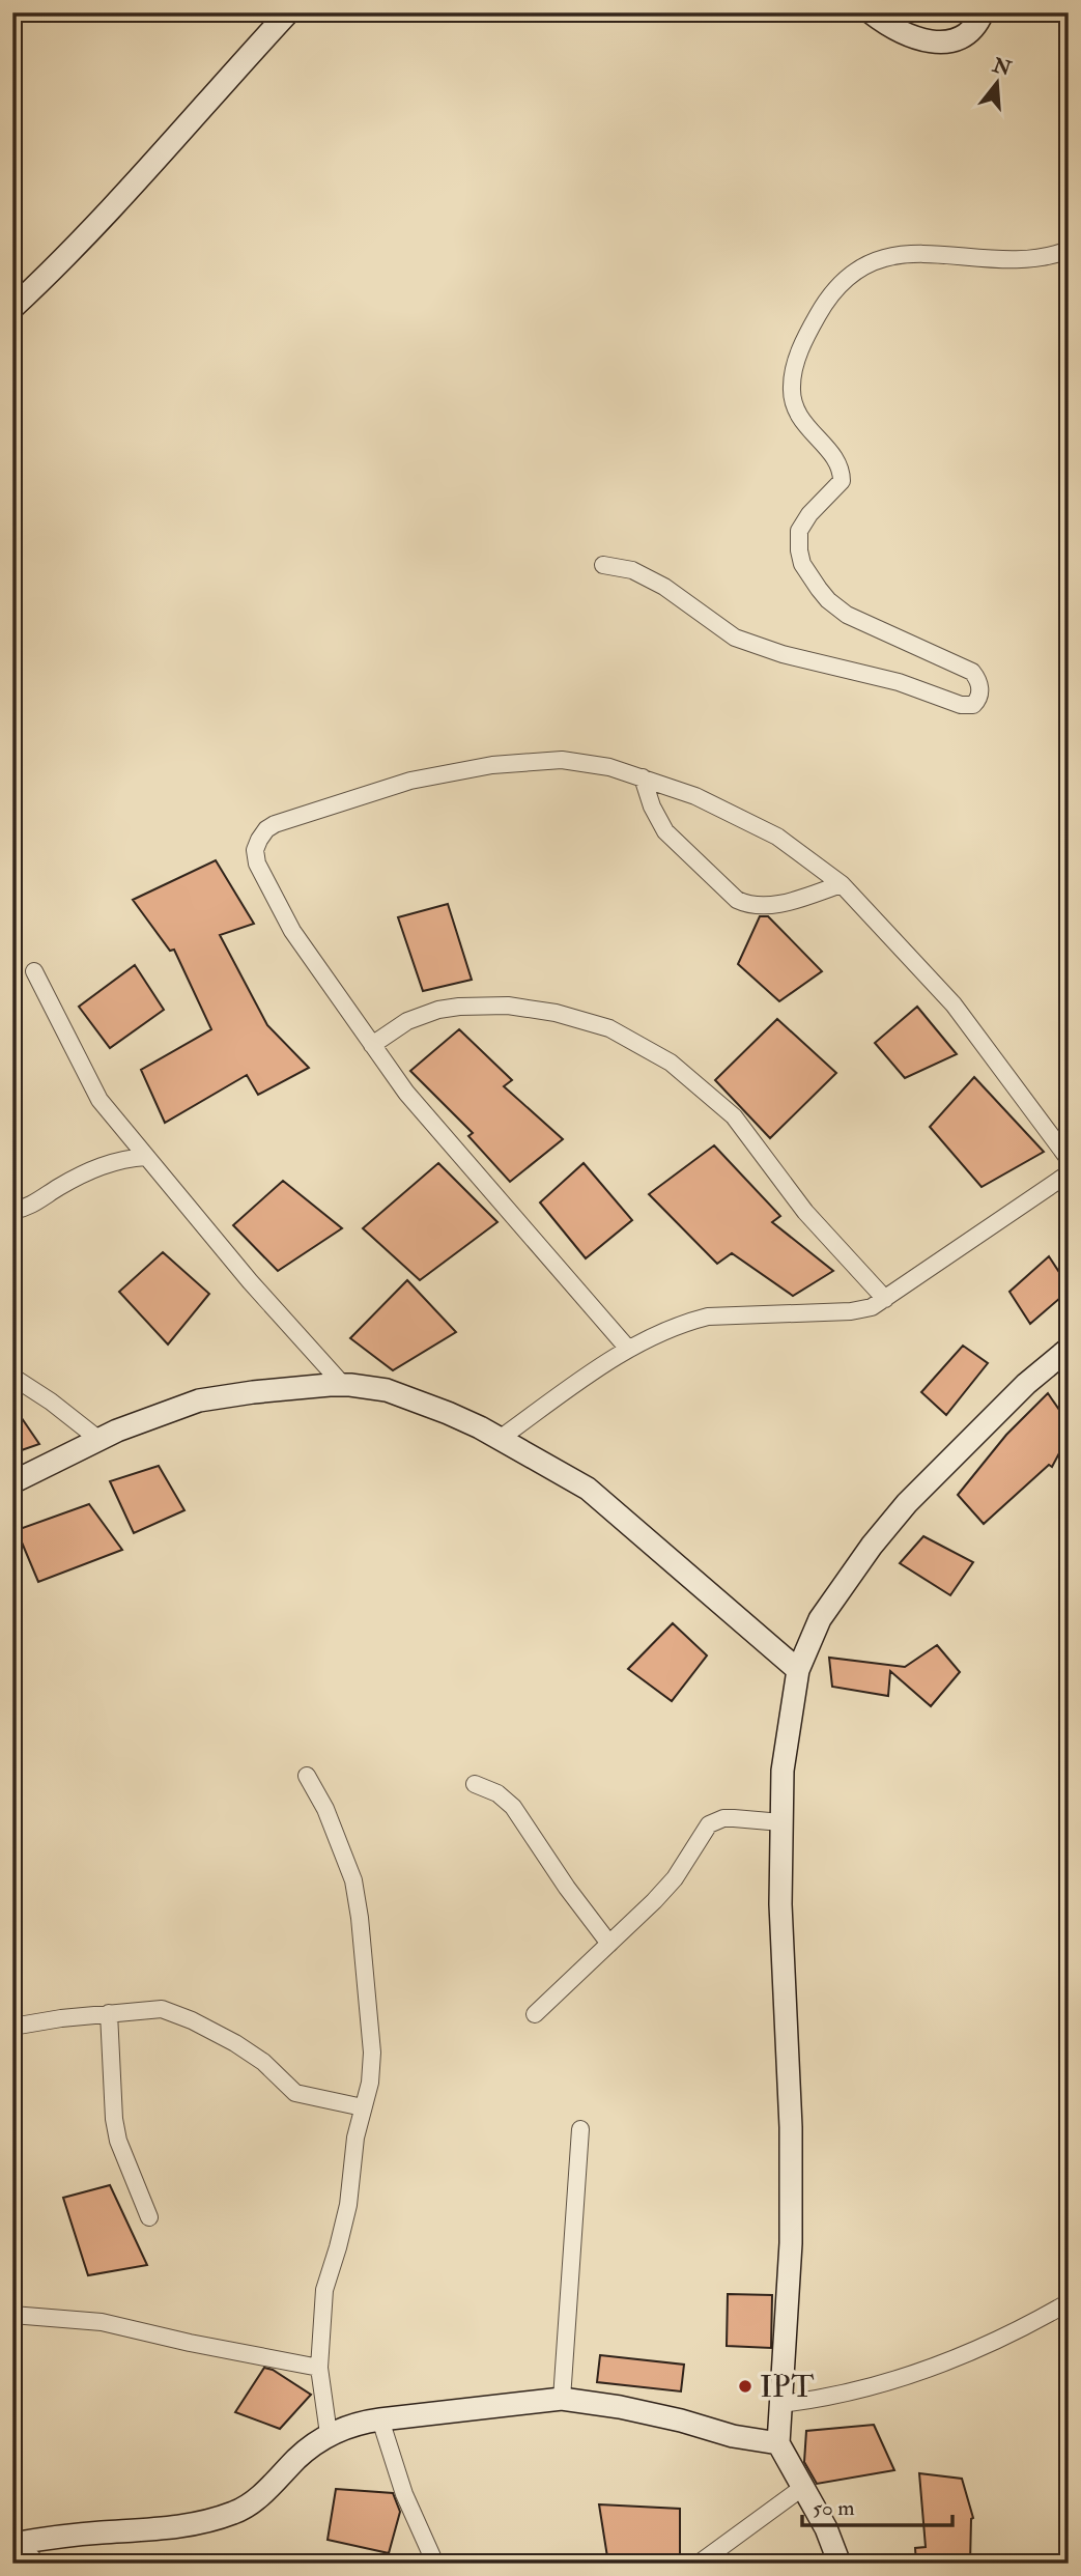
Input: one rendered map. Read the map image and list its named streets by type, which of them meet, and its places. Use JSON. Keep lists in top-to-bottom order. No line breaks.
{"places":["IPT"],"scale_bar":"50 m","north":"top"}
